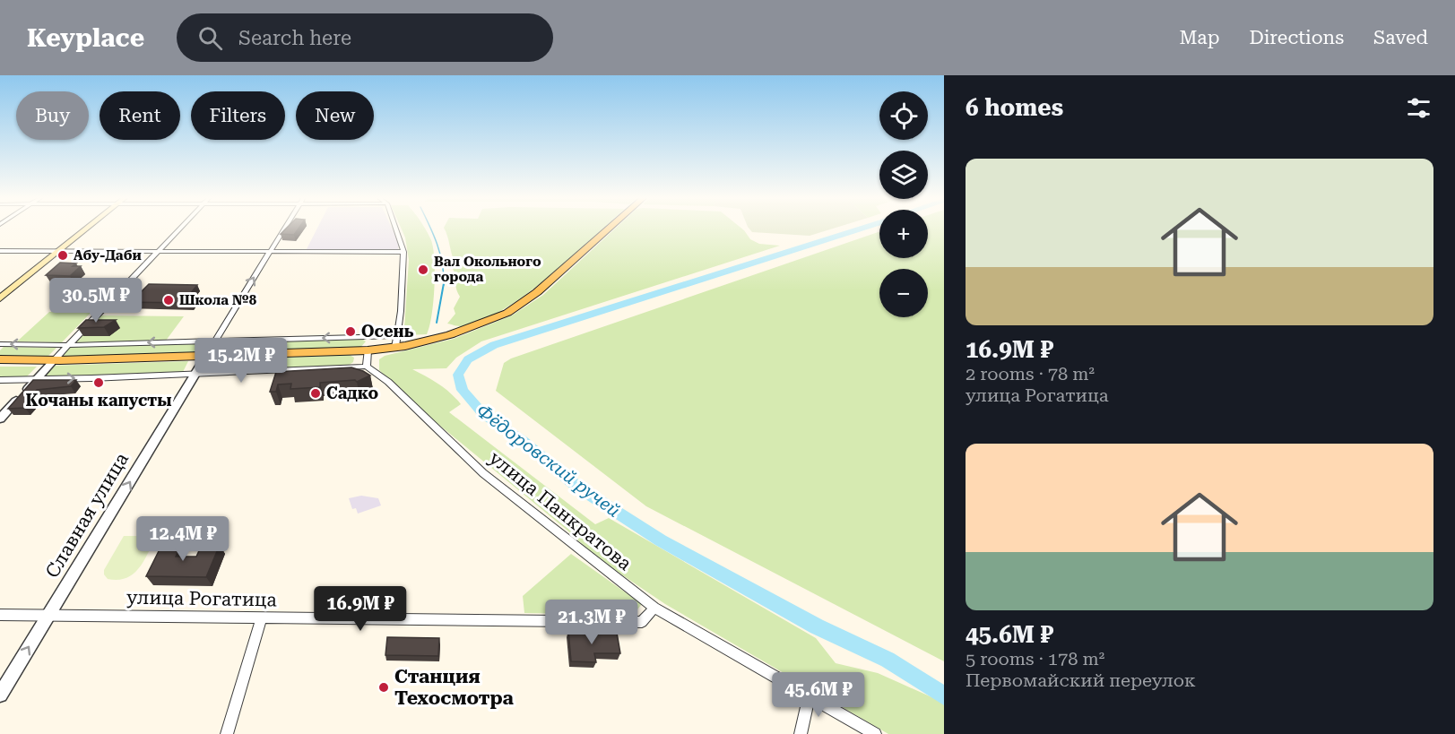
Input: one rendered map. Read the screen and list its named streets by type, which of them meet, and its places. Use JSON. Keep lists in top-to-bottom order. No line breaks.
{"streets":{"street":["улица Панкратова","Славная улица","улица Рогатица"]},"crossings":[["улица Панкратова","улица Рогатица"],["Славная улица","улица Рогатица"]],"one_way":["Славная улица"],"water":["Фёдоровский ручей"],"places":["Абу-Даби","Вал Окольного города","Школа №8","Осень","Кочаны капусты","Садко","Станция Техосмотра"],"page":{"header":"Keyplace","search":"Search here","nav":["Map","Directions","Saved"],"heading":"6 homes","map_buttons":["+","−"],"chip":["Buy","Rent","Filters","New"],"list":[{"name":"16.9M ₽","note":"2 rooms · 78 m² · улица Рогатица"},{"name":"45.6M ₽","note":"5 rooms · 178 m² · Первомайский переулок"}],"price":["30.5M ₽","15.2M ₽","12.4M ₽","16.9M ₽","21.3M ₽","45.6M ₽"]}}
